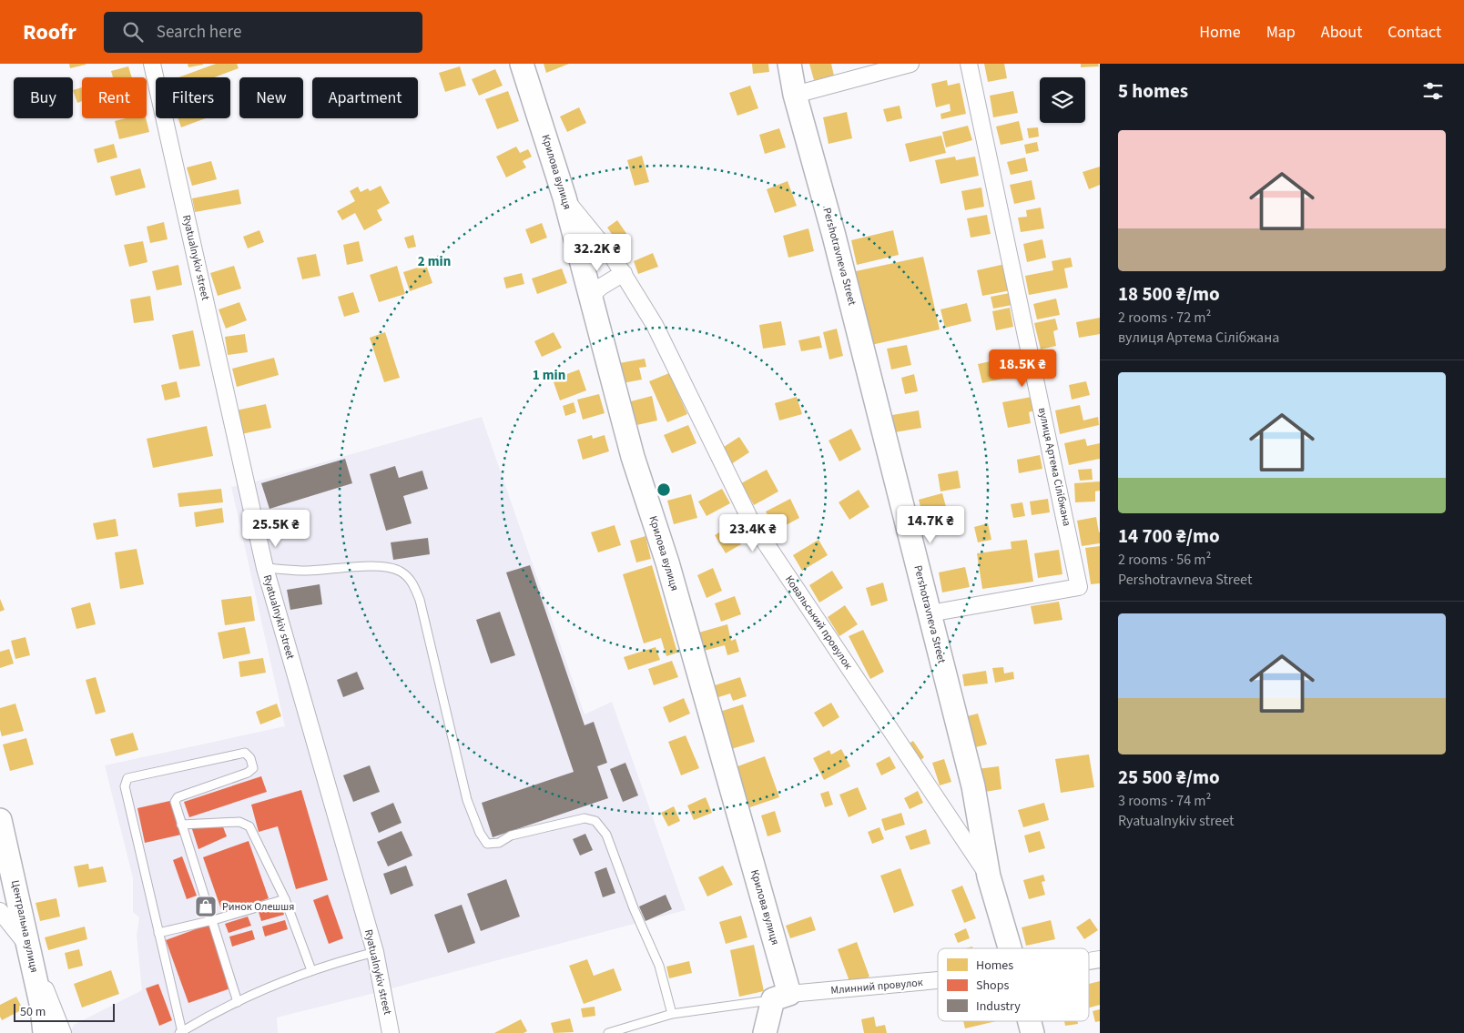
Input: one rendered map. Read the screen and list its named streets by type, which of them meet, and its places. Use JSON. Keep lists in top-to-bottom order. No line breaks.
{"streets":{"street":["Крилова вулиця","Pershotravneva Street","Ryatualnykiv street","вулиця Артема Сілібжана","Ковальський провулок","Центральна вулиця","Млинний провулок"]},"crossings":[["Крилова вулиця","Ковальський провулок"],["Крилова вулиця","Млинний провулок"],["Pershotravneva Street","вулиця Артема Сілібжана"],["Pershotravneva Street","Ковальський провулок"]],"places":{"shop":["Ринок Олешшя"]},"legend":["Homes","Shops","Industry"],"scale_bar":"50 m","page":{"header":"Roofr","search":"Search here","nav":["Home","Map","About","Contact"],"heading":"5 homes","chip":["Buy","Rent","Filters","New","Apartment"],"list":[{"name":"18 500 ₴/mo","note":"2 rooms · 72 m² · вулиця Артема Сілібжана"},{"name":"14 700 ₴/mo","note":"2 rooms · 56 m² · Pershotravneva Street"},{"name":"25 500 ₴/mo","note":"3 rooms · 74 m² · Ryatualnykiv street"}],"price":["32.2K ₴","18.5K ₴","14.7K ₴","25.5K ₴","23.4K ₴"],"scale":"50 m"},"rings":["2 min","1 min"]}
